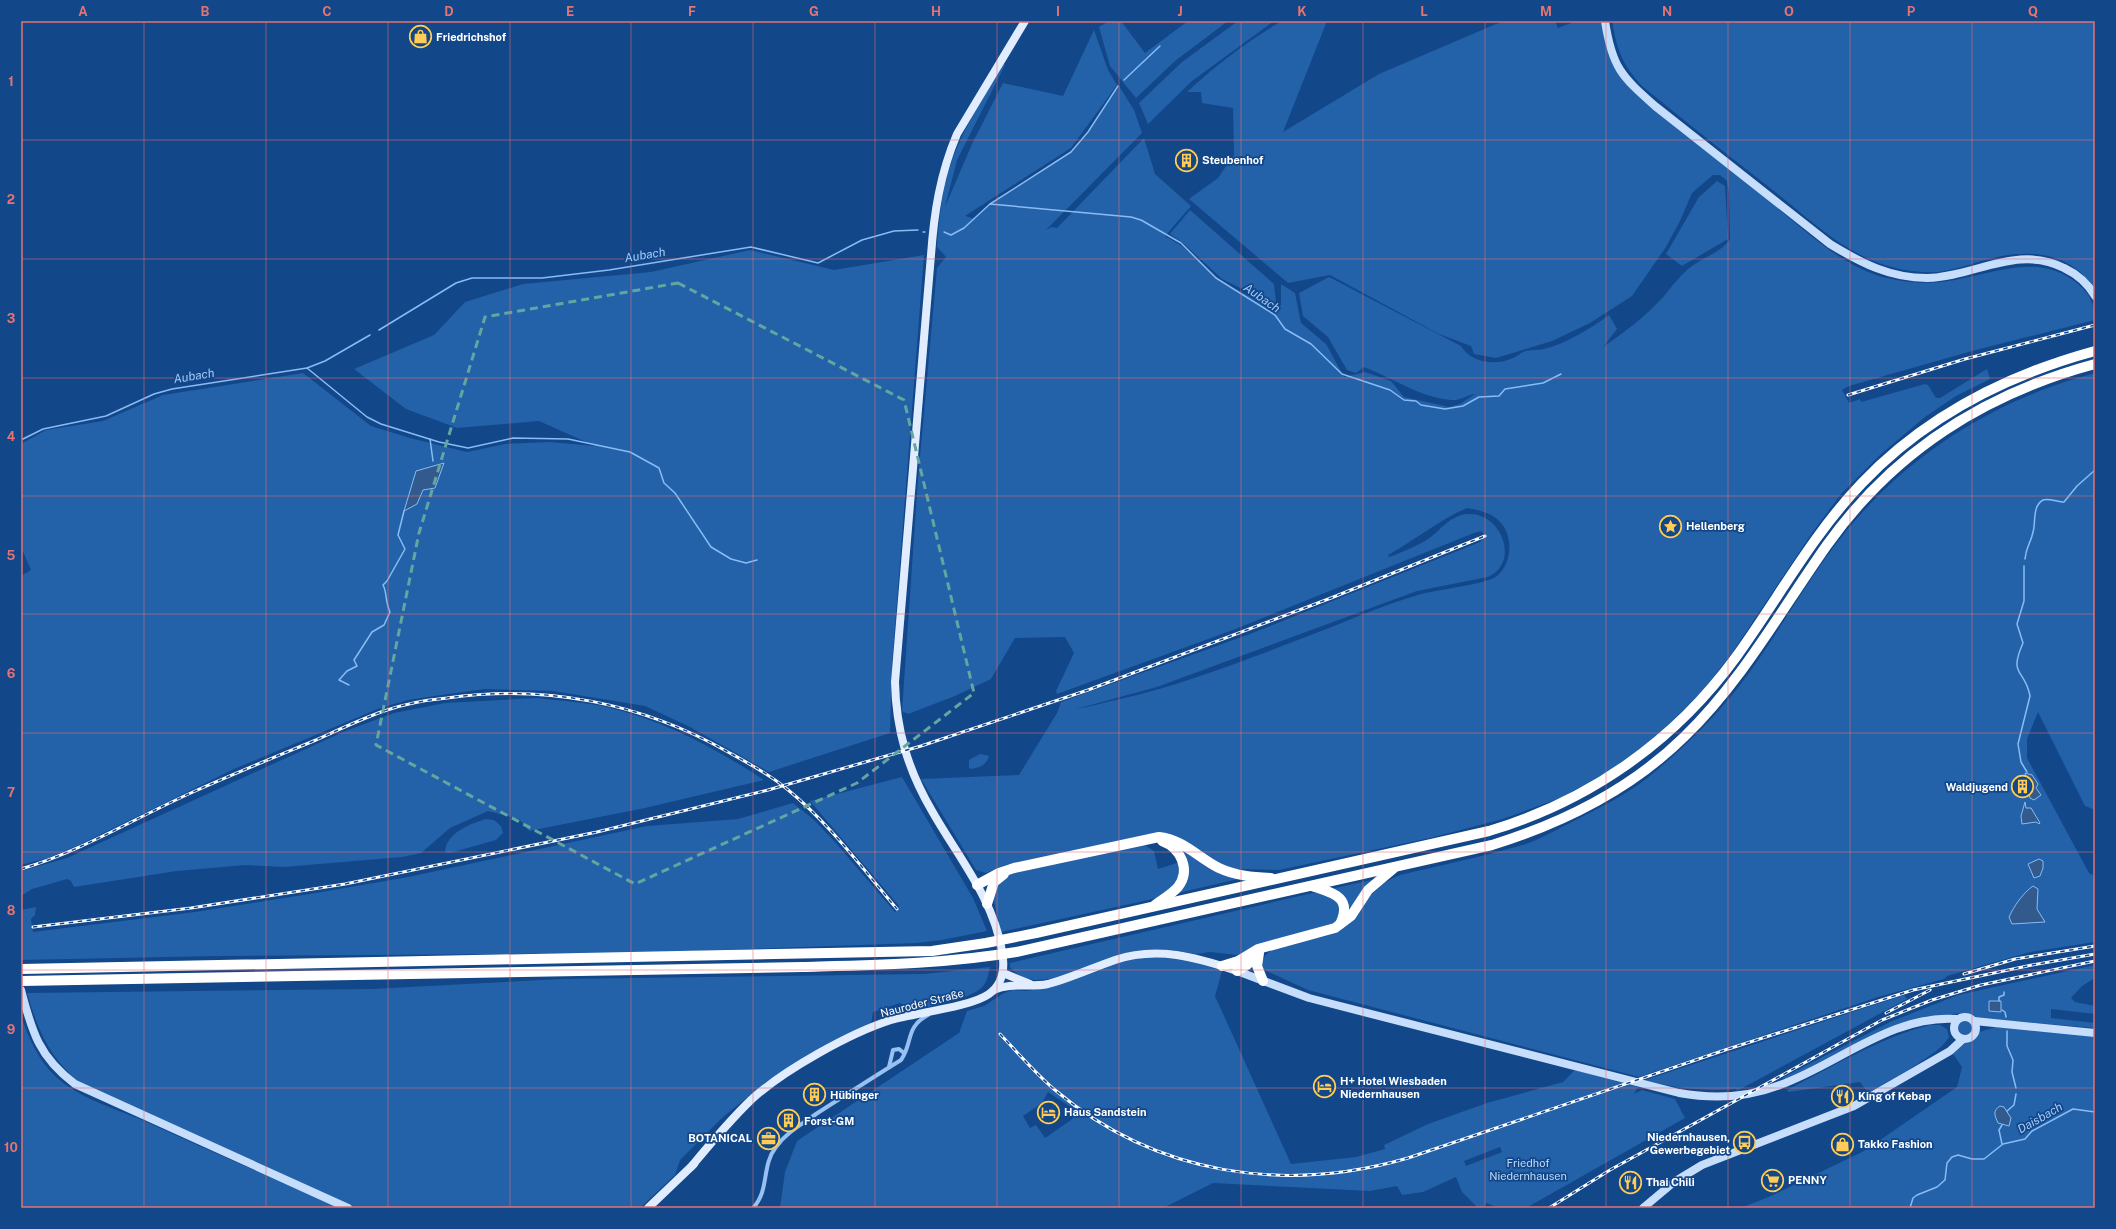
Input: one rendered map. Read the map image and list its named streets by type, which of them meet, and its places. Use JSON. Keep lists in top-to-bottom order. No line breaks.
{"streets":{"main road":["Nauroder Straße"]},"water":["Aubach","Daisbach"],"parks":["Friedhof Niedernhausen"],"places":{"shop":["Friedrichshof","Takko Fashion"],"building":["Steubenhof","Waldjugend","Hübinger","Forst-GM"],"place":["Hellenberg"],"hotel":["H+ Hotel Wiesbaden Niedernhausen","Haus Sandstein"],"restaurant":["King of Kebap","Thai Chili"],"office":["BOTANICAL"],"bus stop":["Niedernhausen, Gewerbegebiet"],"supermarket":["PENNY"]},"grid":{"columns":["A","B","C","D","E","F","G","H","I","J","K","L","M","N","O","P","Q"],"rows":["1","2","3","4","5","6","7","8","9","10"]}}
